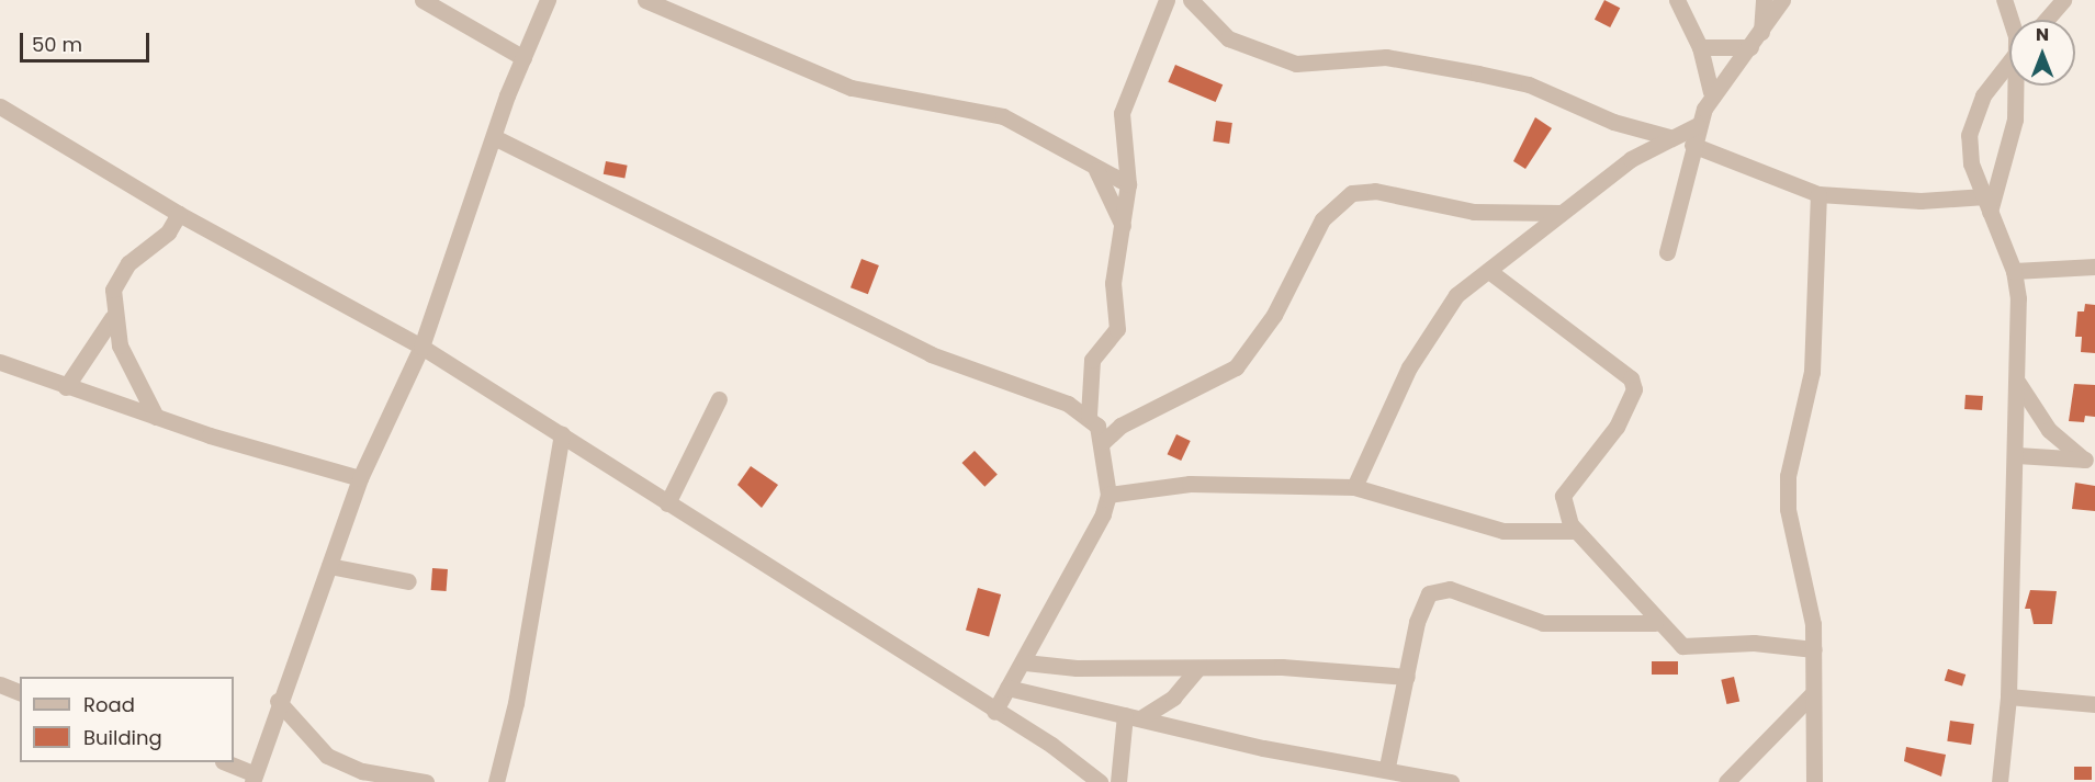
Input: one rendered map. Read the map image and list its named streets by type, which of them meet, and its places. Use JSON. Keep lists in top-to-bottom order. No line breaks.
{"legend":["Road","Building"],"scale_bar":"50 m","north":"top"}
